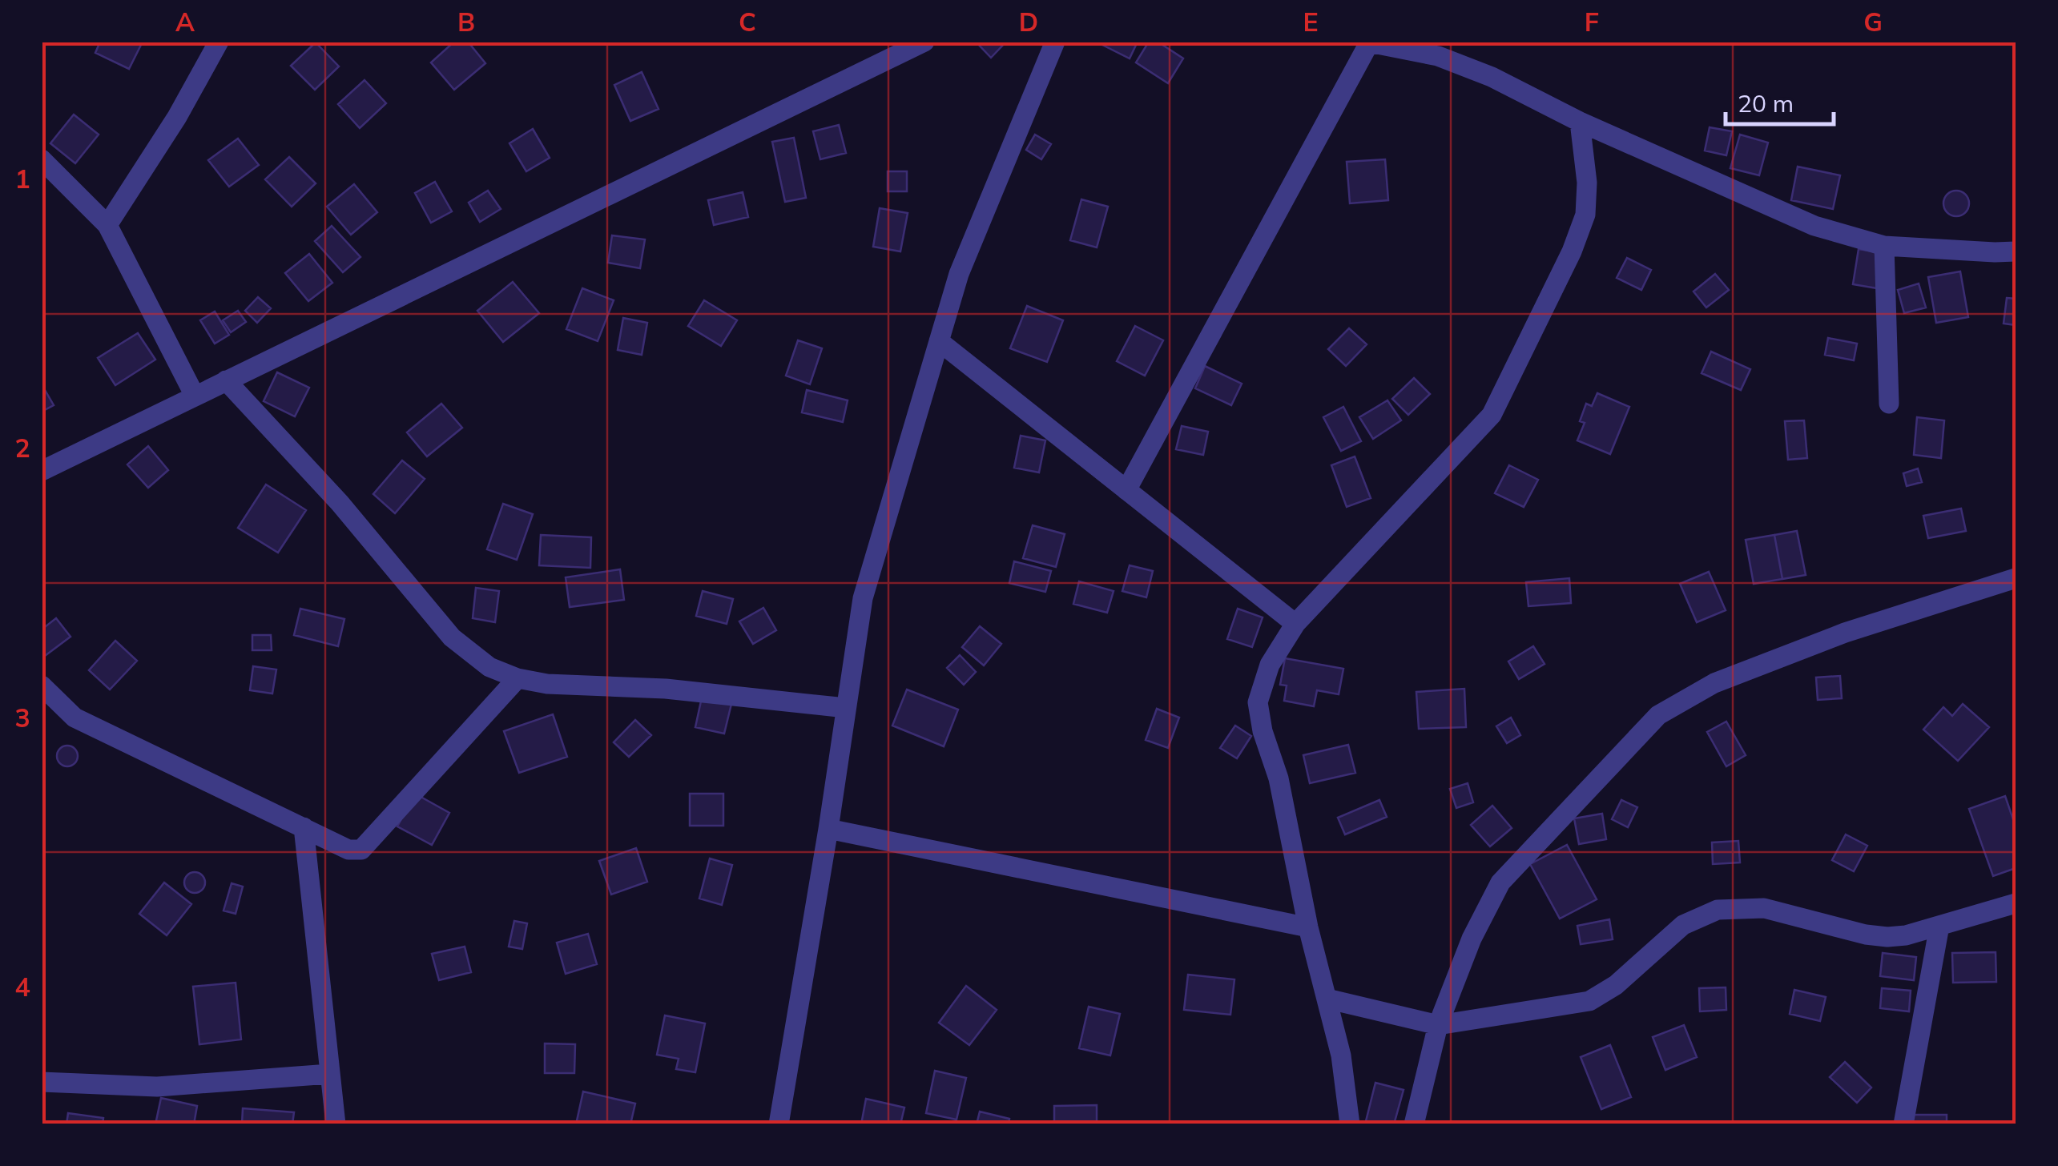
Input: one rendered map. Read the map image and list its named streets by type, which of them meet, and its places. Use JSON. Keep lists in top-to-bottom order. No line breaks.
{"scale_bar":"20 m","grid":{"columns":["A","B","C","D","E","F","G"],"rows":["1","2","3","4"]}}
